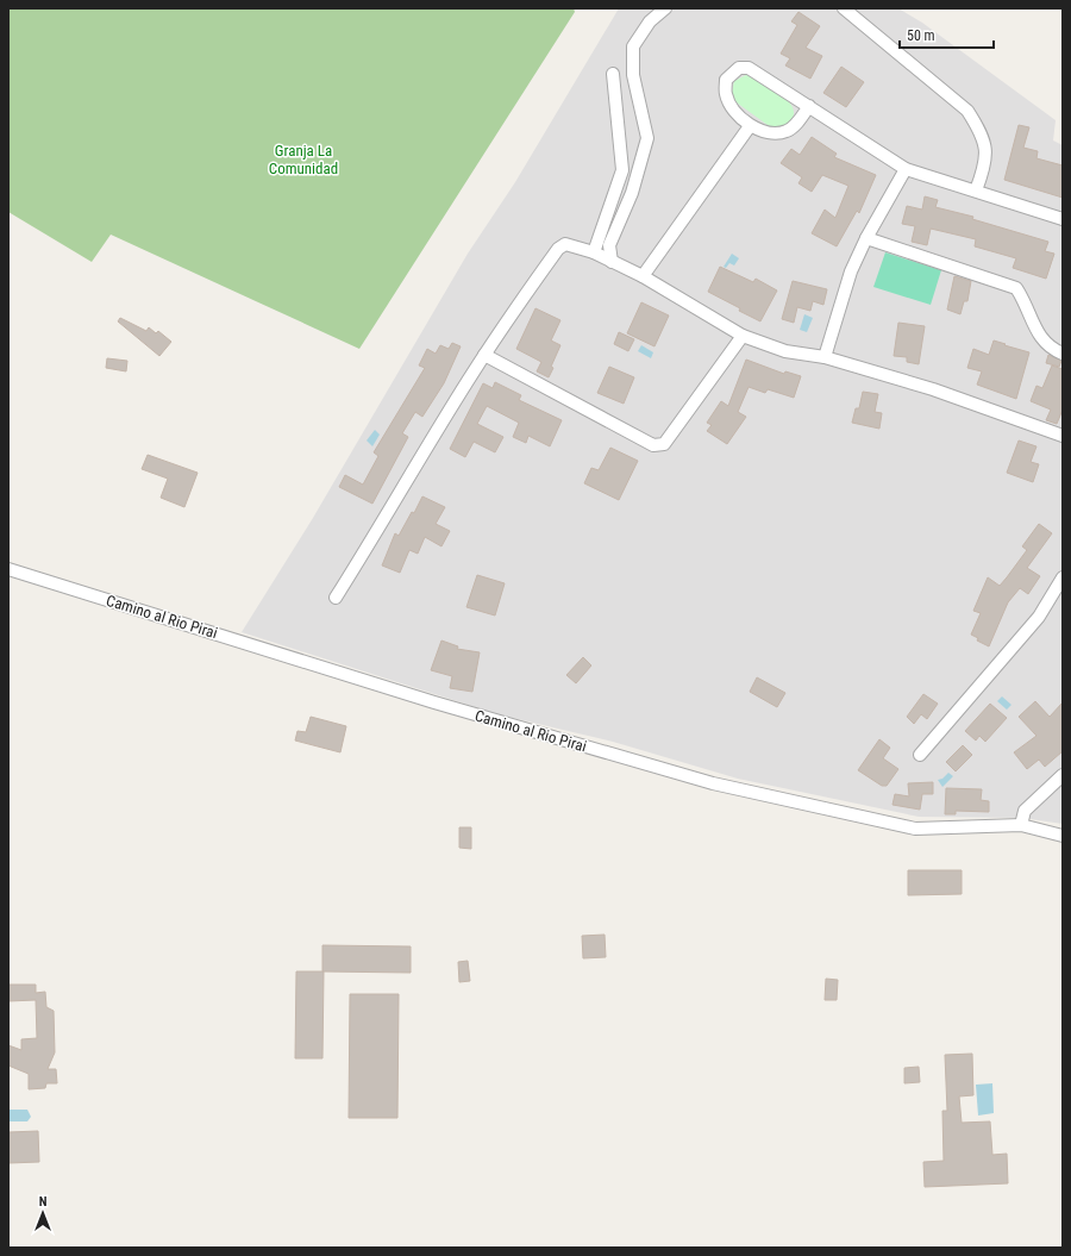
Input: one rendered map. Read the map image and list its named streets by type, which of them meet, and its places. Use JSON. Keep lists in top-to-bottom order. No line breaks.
{"streets":{"street":["Camino al Rio Pirai"]},"parks":["Granja La Comunidad"],"scale_bar":"50 m","north":"top"}
